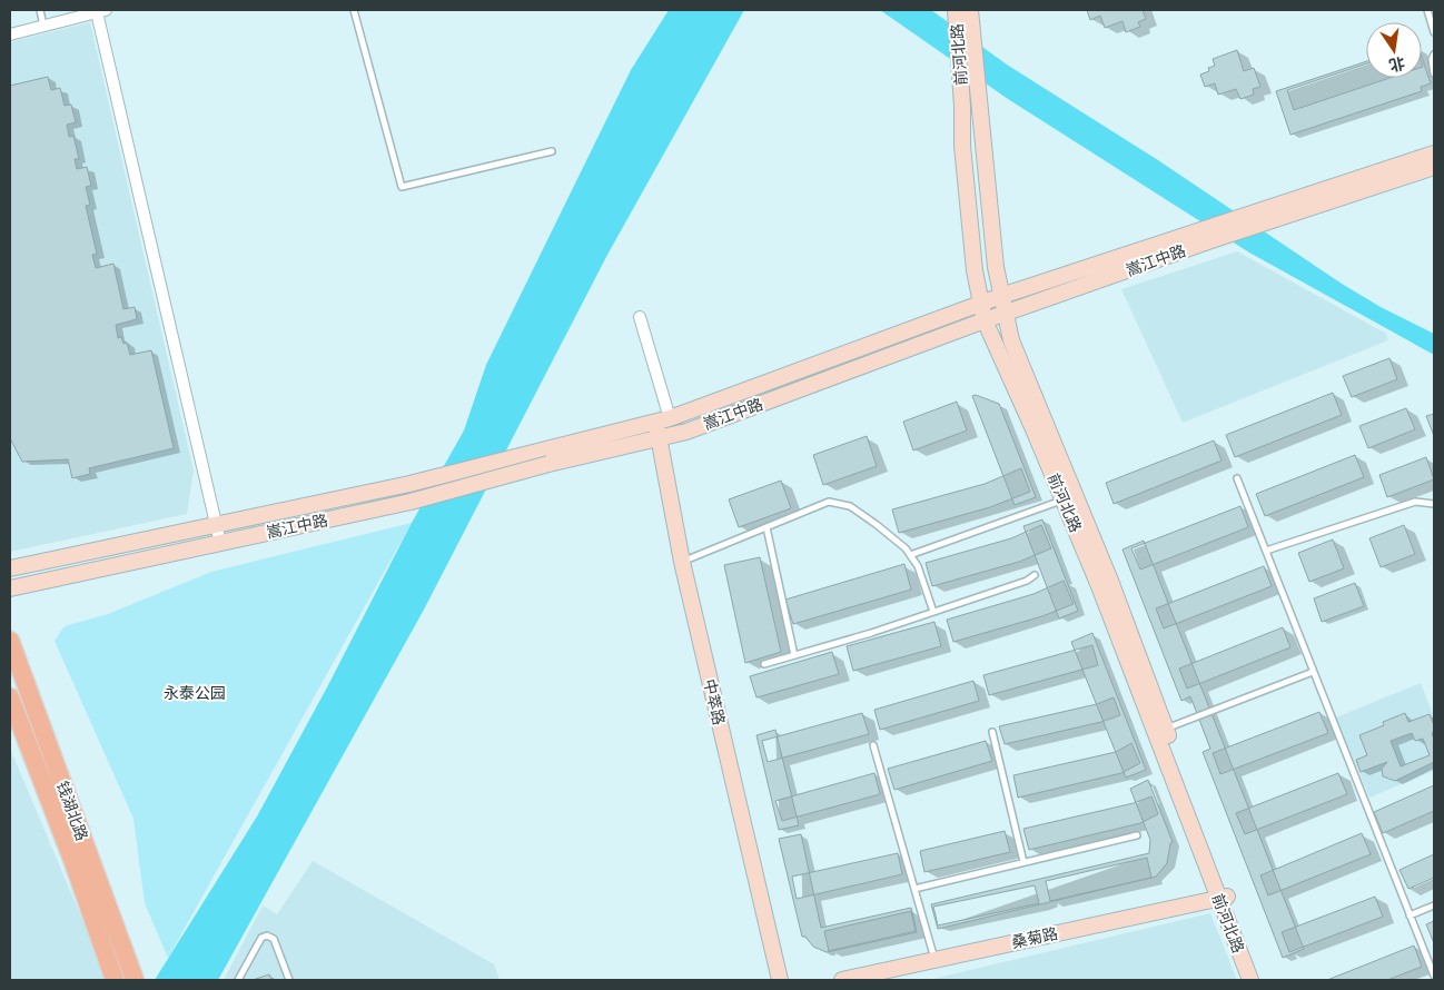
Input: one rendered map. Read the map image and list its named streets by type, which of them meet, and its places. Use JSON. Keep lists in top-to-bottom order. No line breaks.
{"streets":{"main road":["前河北路","嵩江中路","中萃路","钱湖北路","桑菊路"]},"crossings":[["前河北路","嵩江中路"],["前河北路","桑菊路"],["嵩江中路","中萃路"]],"parks":["永泰公园"],"north":"bottom"}
